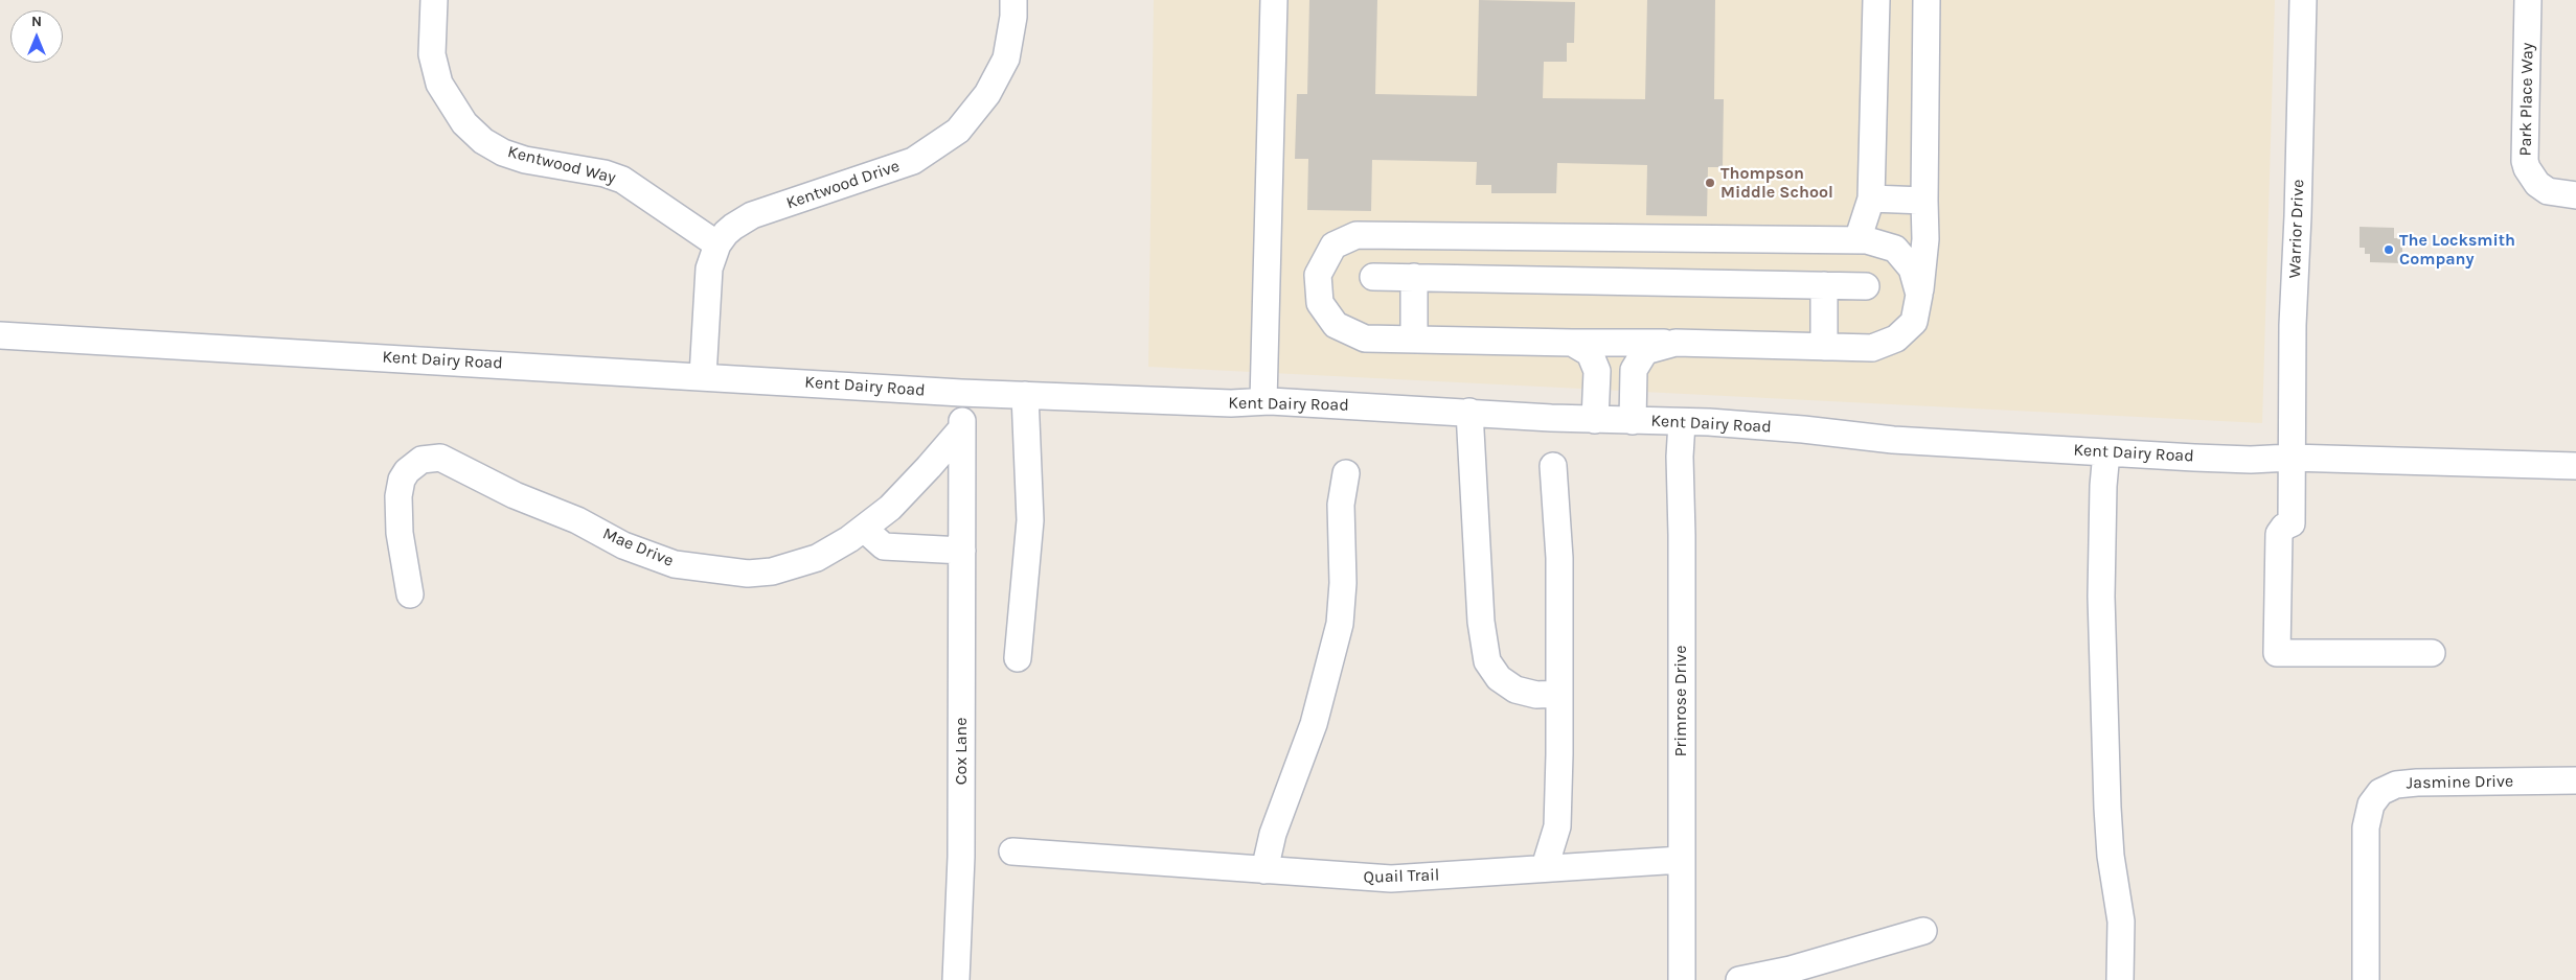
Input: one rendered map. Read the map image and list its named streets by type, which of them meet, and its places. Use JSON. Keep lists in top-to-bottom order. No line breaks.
{"streets":{"street":["Park Place Way","Kentwood Way","Kentwood Drive","Warrior Drive","Kent Dairy Road","Mae Drive","Primrose Drive","Cox Lane","Jasmine Drive","Quail Trail"]},"crossings":[["Kentwood Way","Kentwood Drive"],["Kentwood Drive","Kent Dairy Road"],["Warrior Drive","Kent Dairy Road"],["Kent Dairy Road","Primrose Drive"],["Kent Dairy Road","Cox Lane"],["Mae Drive","Cox Lane"],["Primrose Drive","Quail Trail"]],"places":["Thompson Middle School","The Locksmith Company"],"north":"top"}
